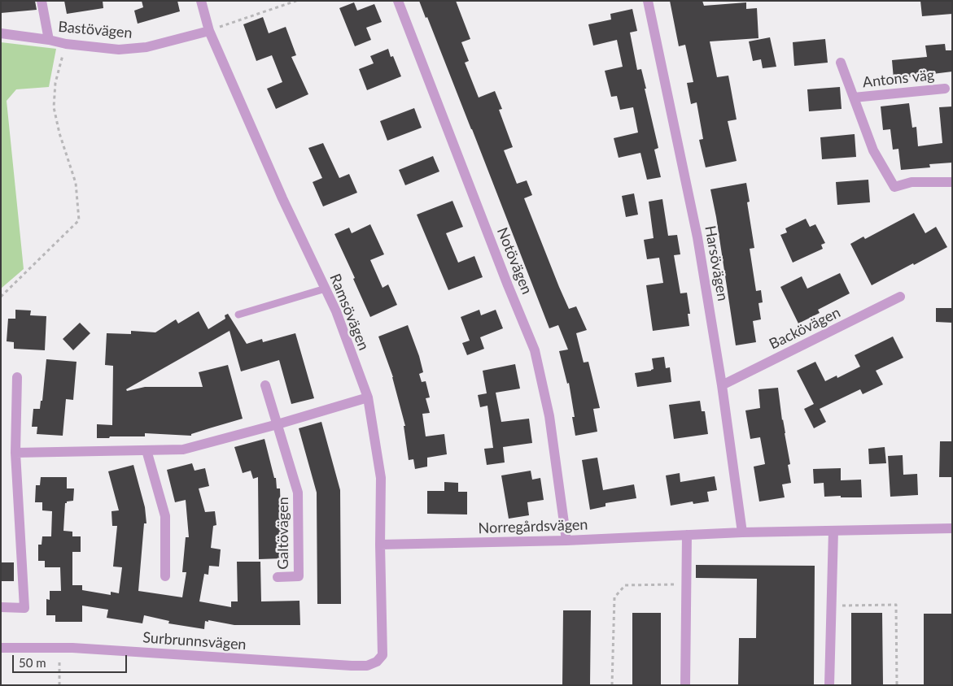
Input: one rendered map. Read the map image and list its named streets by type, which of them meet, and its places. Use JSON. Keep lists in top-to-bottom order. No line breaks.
{"streets":{"street":["Bastövägen","Antons väg","Notövägen","Harsövägen","Ramsövägen","Backövägen","Norregårdsvägen","Galtövägen","Surbrunnsvägen"]},"crossings":[["Bastövägen","Ramsövägen"],["Notövägen","Norregårdsvägen"],["Harsövägen","Backövägen"],["Harsövägen","Norregårdsvägen"],["Ramsövägen","Norregårdsvägen"],["Ramsövägen","Surbrunnsvägen"]],"scale_bar":"50 m"}
